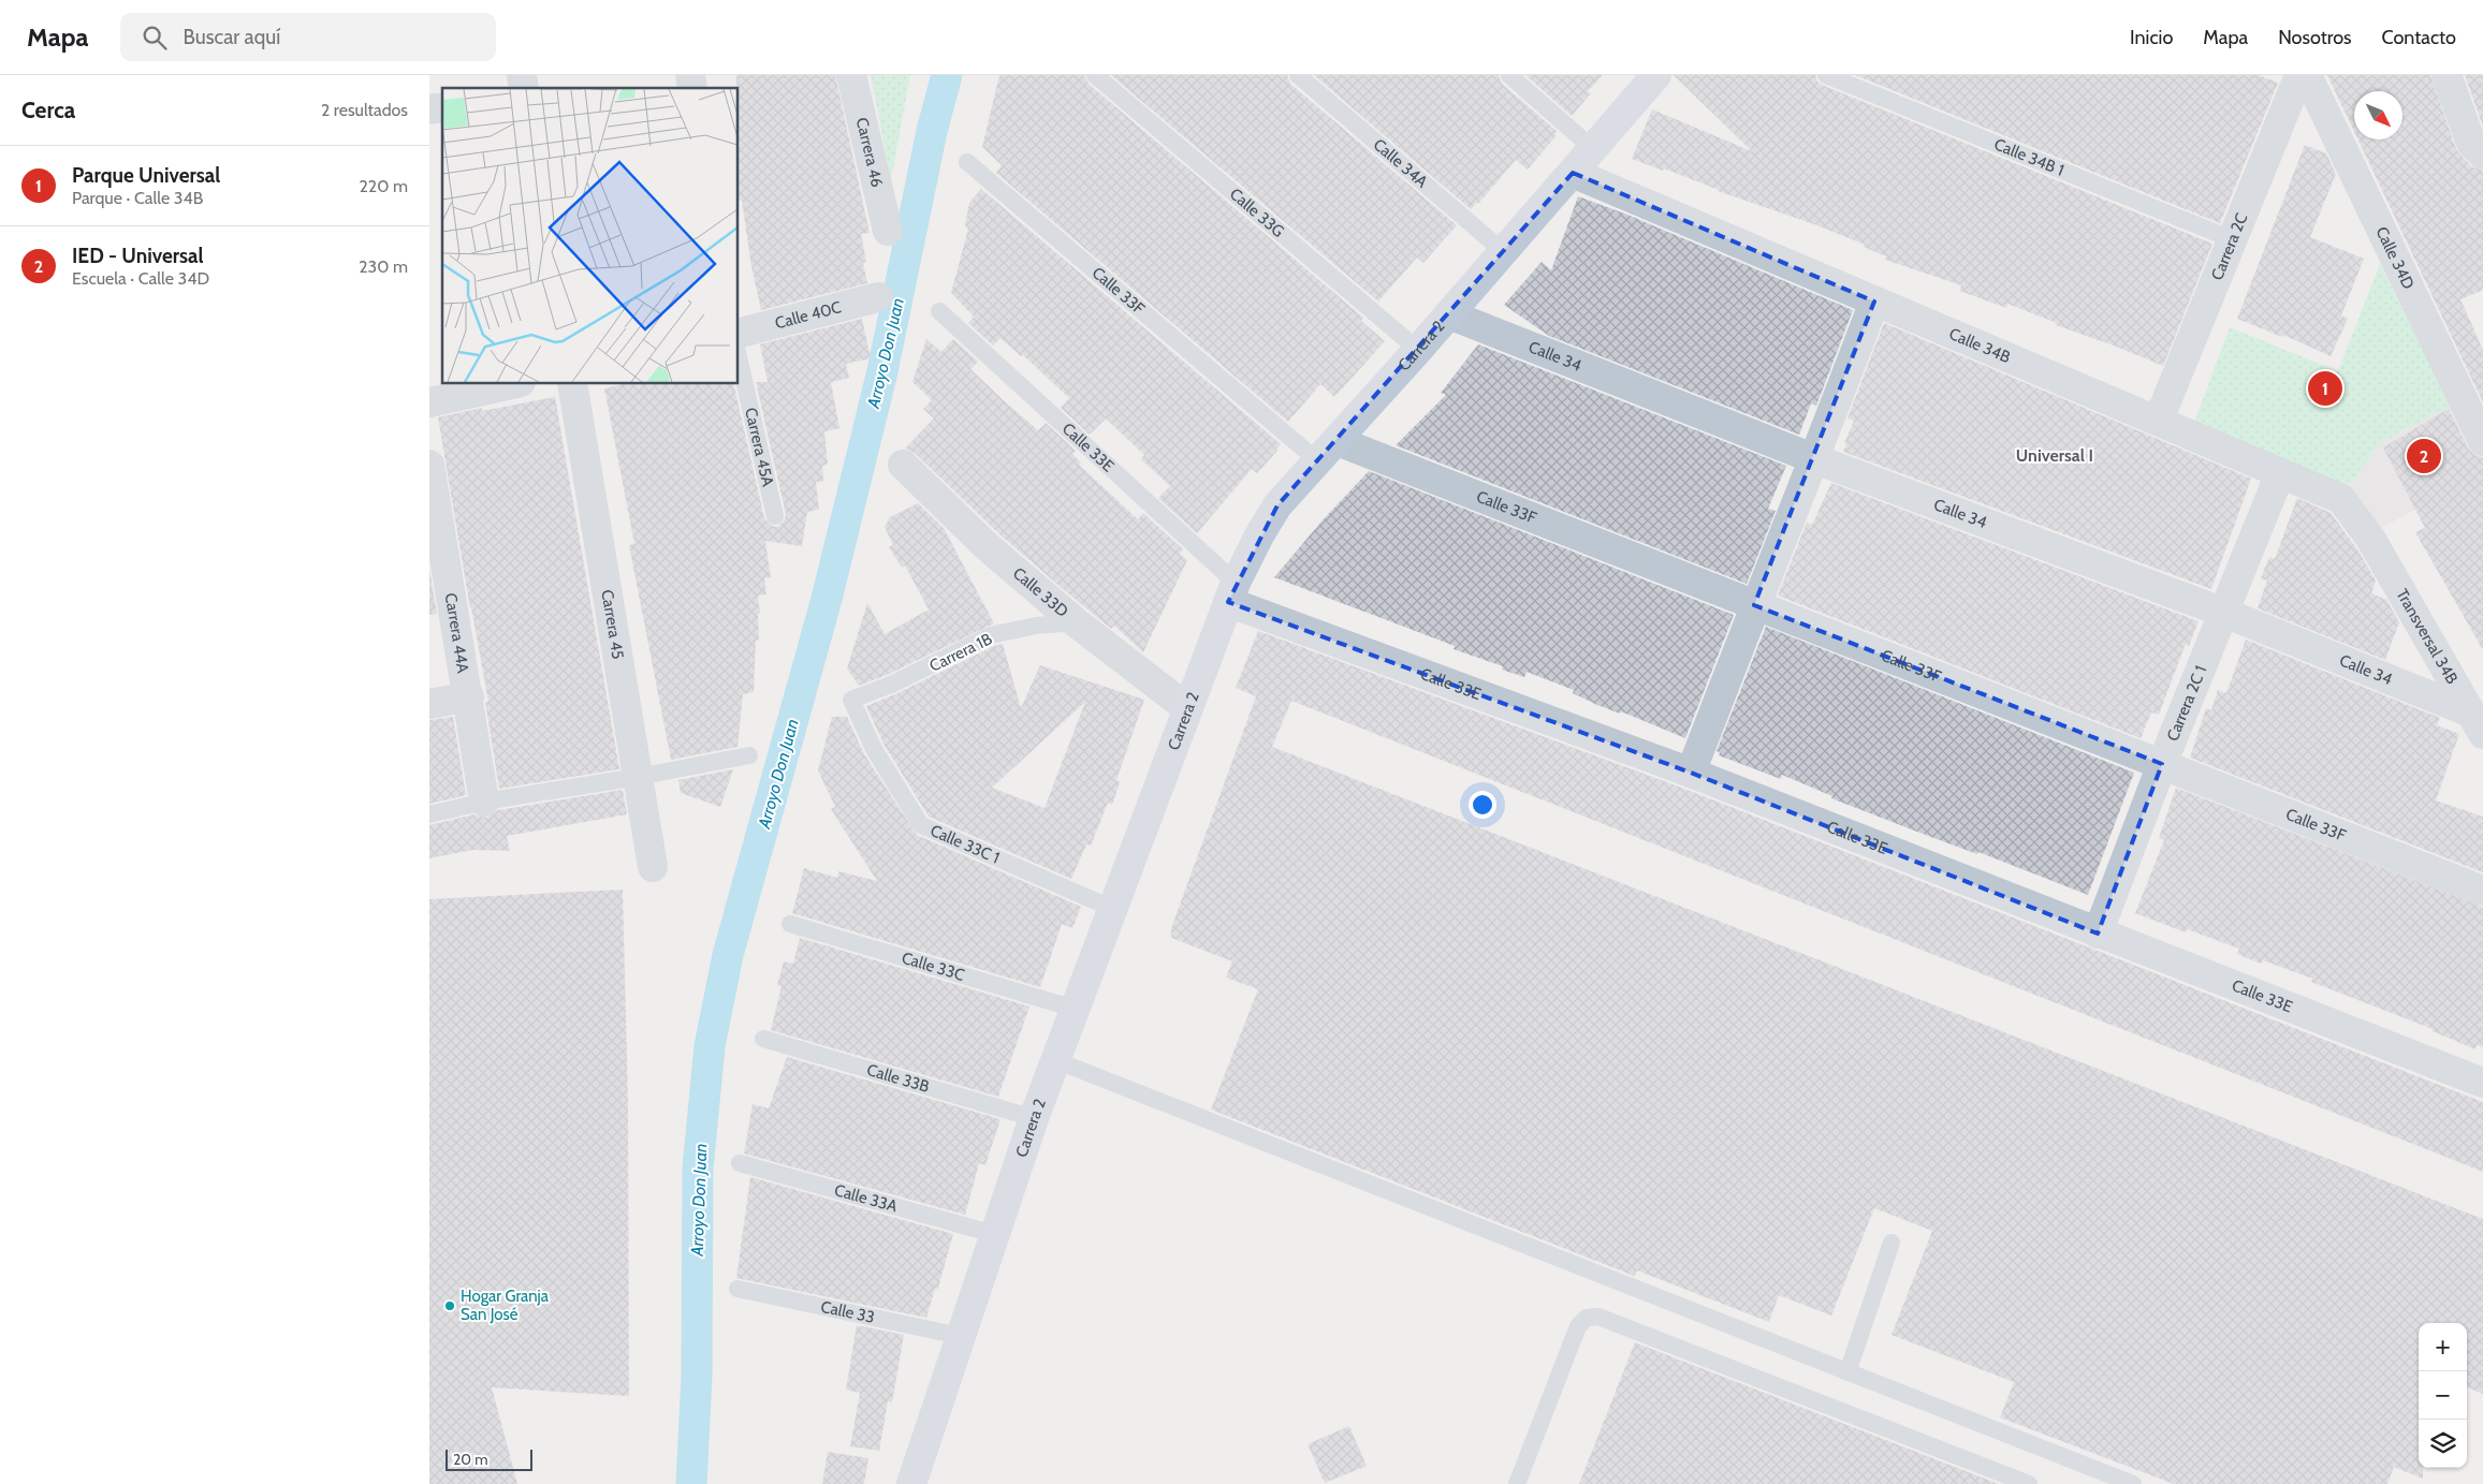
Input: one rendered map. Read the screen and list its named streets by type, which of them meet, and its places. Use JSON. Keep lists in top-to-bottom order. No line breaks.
{"streets":{"street":["Carrera 46","Carrera 2C","Calle 34D","Calle 33F","Calle 40C","Calle 34B","Carrera 2","Calle 34","Calle 33E","Calle 33D","Carrera 45","Carrera 44A","Transversal 34B","Carrera 2C 1"],"lane":["Calle 34B 1","Calle 34A","Calle 33G","Carrera 45A","Carrera 1B","Calle 33C 1","Calle 33C","Calle 33B","Calle 33A","Calle 33"]},"crossings":[["Calle 34B 1","Carrera 2C"],["Calle 34A","Carrera 2"],["Calle 33G","Carrera 2"],["Carrera 2C","Calle 34D"],["Carrera 2C","Calle 34B"],["Calle 33F","Carrera 2"],["Calle 33F","Carrera 2C 1"],["Calle 34B","Carrera 2"],["Calle 34B","Transversal 34B"],["Calle 34B","Carrera 2C 1"],["Carrera 2","Calle 34"],["Carrera 2","Calle 33E"],["Carrera 2","Calle 33D"],["Carrera 2","Calle 33C 1"],["Carrera 2","Calle 33C"],["Carrera 2","Calle 33B"],["Carrera 2","Calle 33A"],["Carrera 2","Calle 33"],["Calle 34","Transversal 34B"],["Calle 34","Carrera 2C 1"],["Calle 33E","Carrera 2C 1"],["Calle 33D","Carrera 1B"],["Carrera 1B","Calle 33C 1"]],"districts":["Universal I"],"water":["Arroyo Don Juan"],"places":["Hogar Granja San José"],"scale_bar":"20 m","north":"bottom right","page":{"header":"Mapa","search":"Buscar aquí","nav":["Inicio","Mapa","Nosotros","Contacto"],"heading":["Cerca","2 resultados"],"list":[{"mark":"1","name":"Parque Universal","note":"Parque · Calle 34B","value":"220 m"},{"mark":"2","name":"IED - Universal","note":"Escuela · Calle 34D","value":"230 m"}],"pins":["1","2"],"map_buttons":["+","−"],"scale":"20 m"}}
